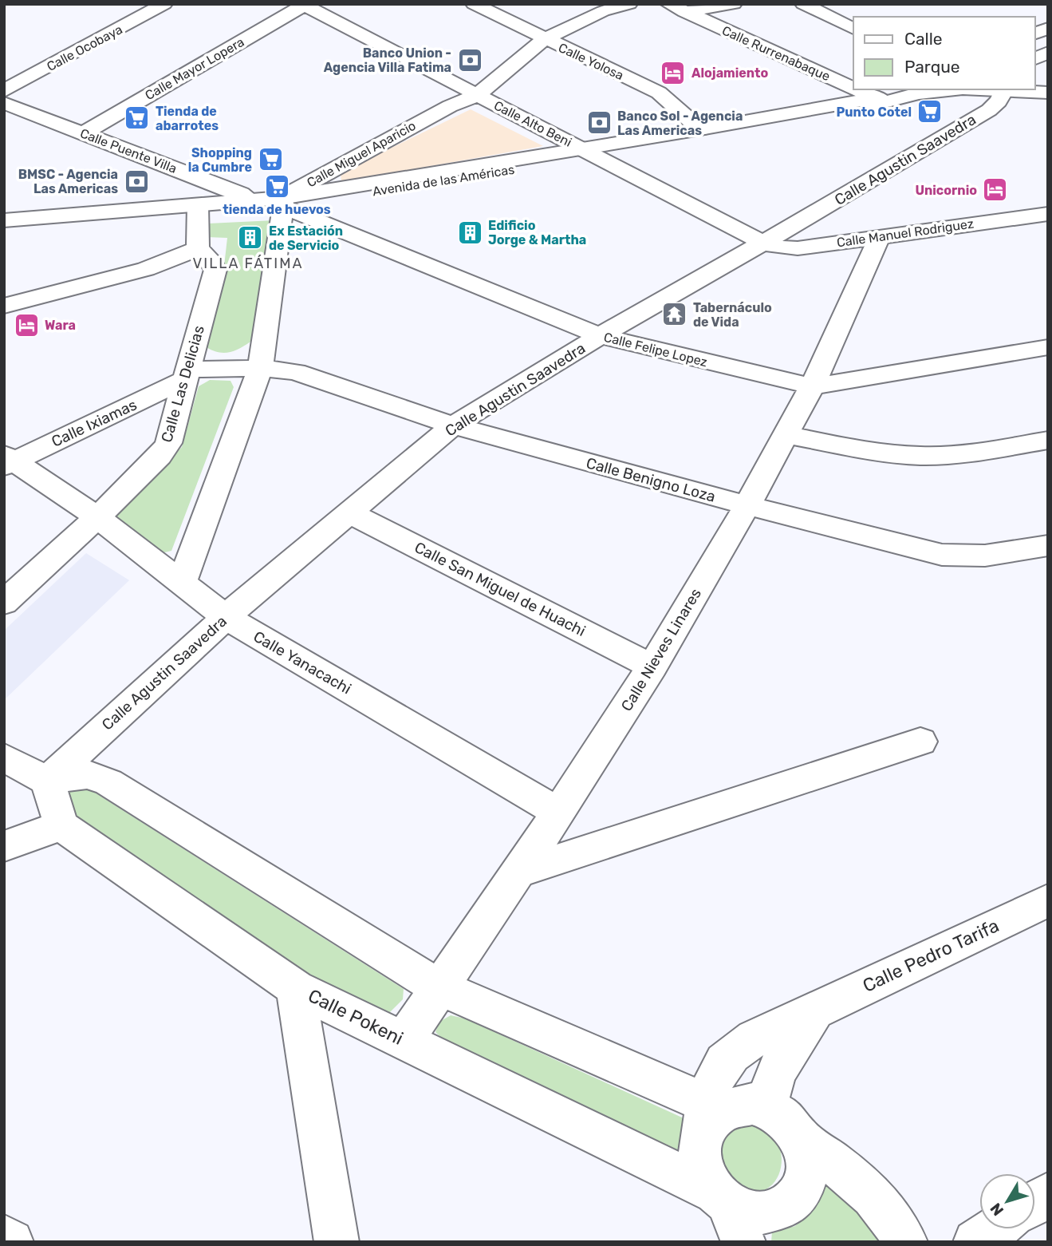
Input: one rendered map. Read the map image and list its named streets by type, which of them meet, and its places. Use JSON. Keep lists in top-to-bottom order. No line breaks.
{"streets":{"street":["Calle Ocobaya","Calle Rurrenabaque","Calle Yolosa","Calle Mayor Lopera","Calle Alto Beni","Calle Puente Villa","Calle Miguel Aparicio","Calle Agustin Saavedra","Avenida de las Américas","Calle Manuel Rodriguez","Calle Felipe Lopez","Calle Las Delicias","Calle Ixiamas","Calle Benigno Loza","Calle San Miguel de Huachi","Calle Nieves Linares","Calle Yanacachi","Calle Pedro Tarifa","Calle Pokeni"]},"crossings":[["Calle Rurrenabaque","Avenida de las Américas"],["Calle Yolosa","Calle Miguel Aparicio"],["Calle Yolosa","Avenida de las Américas"],["Calle Mayor Lopera","Calle Alto Beni"],["Calle Mayor Lopera","Calle Puente Villa"],["Calle Alto Beni","Calle Miguel Aparicio"],["Calle Alto Beni","Calle Agustin Saavedra"],["Calle Alto Beni","Avenida de las Américas"],["Calle Alto Beni","Calle Manuel Rodriguez"],["Calle Puente Villa","Avenida de las Américas"],["Calle Miguel Aparicio","Avenida de las Américas"],["Calle Miguel Aparicio","Calle Felipe Lopez"],["Calle Agustin Saavedra","Avenida de las Américas"],["Calle Agustin Saavedra","Calle Manuel Rodriguez"],["Calle Agustin Saavedra","Calle Felipe Lopez"],["Calle Agustin Saavedra","Calle Benigno Loza"],["Calle Agustin Saavedra","Calle San Miguel de Huachi"],["Calle Agustin Saavedra","Calle Yanacachi"],["Avenida de las Américas","Calle Felipe Lopez"],["Calle Manuel Rodriguez","Calle Nieves Linares"],["Calle Felipe Lopez","Calle Nieves Linares"],["Calle Las Delicias","Calle Ixiamas"],["Calle Las Delicias","Calle Yanacachi"],["Calle Ixiamas","Calle Benigno Loza"],["Calle Ixiamas","Calle Yanacachi"],["Calle Benigno Loza","Calle Nieves Linares"],["Calle San Miguel de Huachi","Calle Nieves Linares"],["Calle Nieves Linares","Calle Yanacachi"],["Calle Nieves Linares","Calle Pokeni"],["Calle Pedro Tarifa","Calle Pokeni"]],"districts":["VILLA FÁTIMA"],"places":{"bank":["Banco Union - Agencia Villa Fatima","Banco Sol - Agencia Las Americas","BMSC - Agencia Las Americas"],"hotel":["Alojamiento","Unicornio","Wara"],"supermarket":["Punto Cotel","Tienda de abarrotes","Shopping la Cumbre","tienda de huevos"],"building":["Edificio Jorge & Martha","Ex Estación de Servicio"],"temple":["Tabernáculo de Vida"]},"legend":["Calle","Parque"],"north":"bottom left"}
